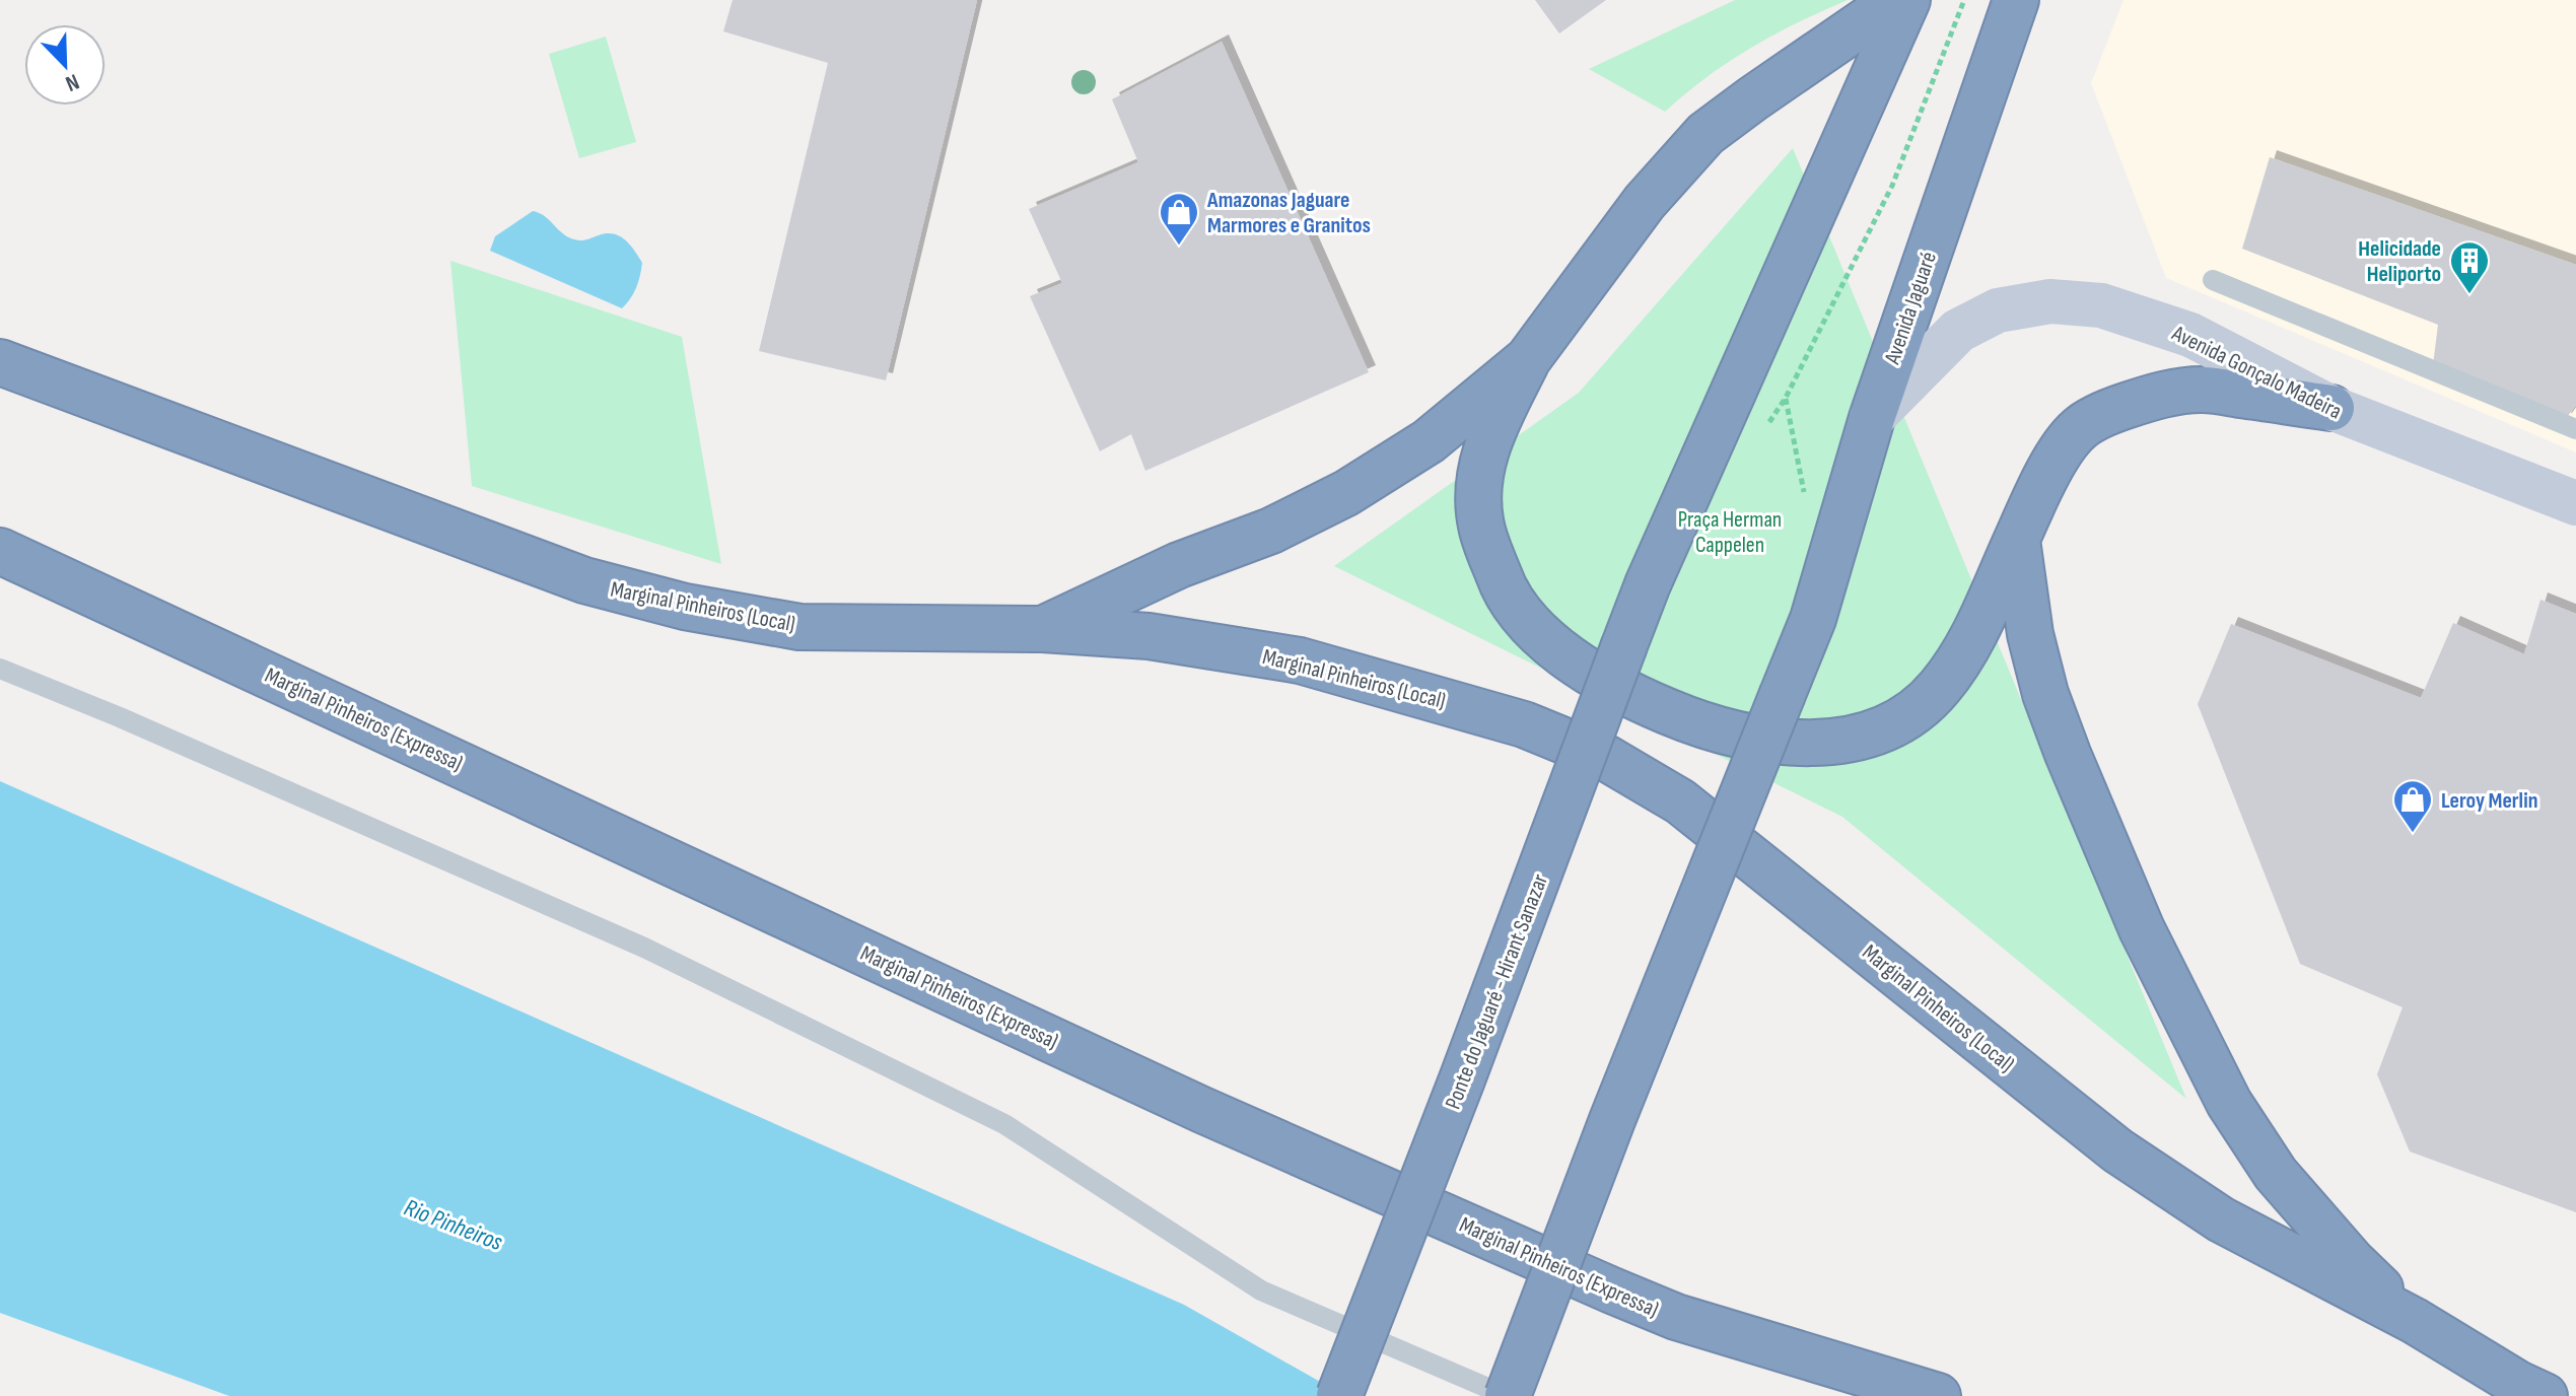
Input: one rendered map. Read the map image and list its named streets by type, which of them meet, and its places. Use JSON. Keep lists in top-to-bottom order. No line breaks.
{"streets":{"highway":["Avenida Jaguaré","Marginal Pinheiros (Local)","Marginal Pinheiros (Expressa)","Ponte do Jaguaré - Hirant Sanazar"],"street":["Avenida Gonçalo Madeira"]},"crossings":[["Avenida Jaguaré","Avenida Gonçalo Madeira"]],"water":["Rio Pinheiros"],"parks":["Praça Herman Cappelen"],"places":{"shop":["Amazonas Jaguare Marmores e Granitos","Leroy Merlin"],"building":["Helicidade Heliporto"]},"north":"bottom right"}
